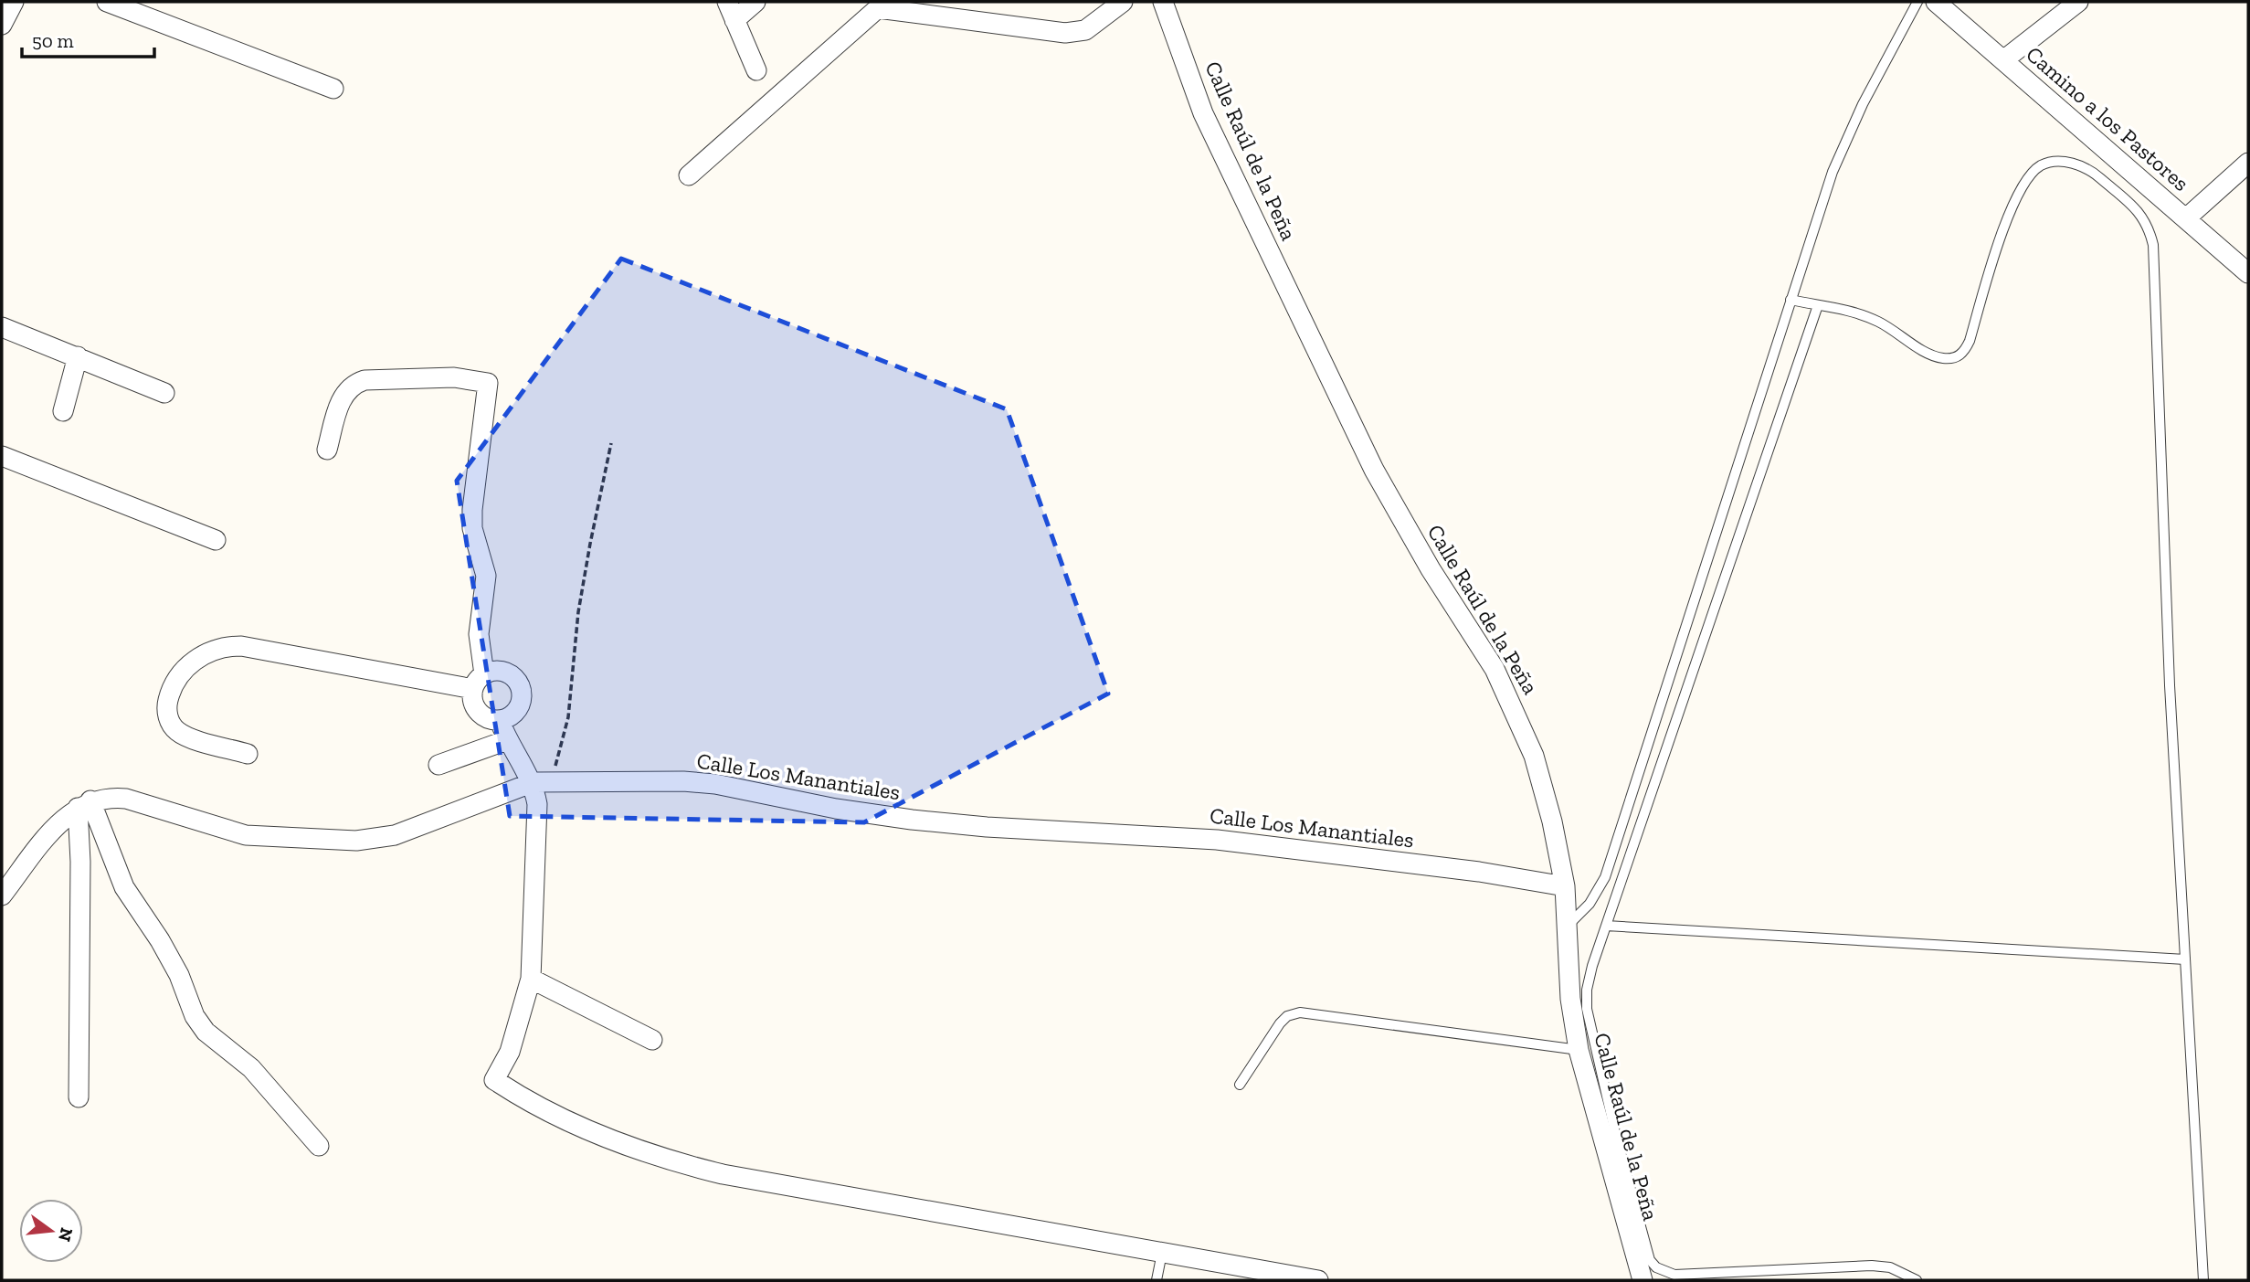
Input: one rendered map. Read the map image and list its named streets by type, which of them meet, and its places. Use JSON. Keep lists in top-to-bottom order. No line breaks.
{"streets":{"street":["Camino a los Pastores","Calle Raúl de la Peña","Calle Los Manantiales"]},"crossings":[["Calle Raúl de la Peña","Calle Los Manantiales"]],"scale_bar":"50 m","north":"right"}
